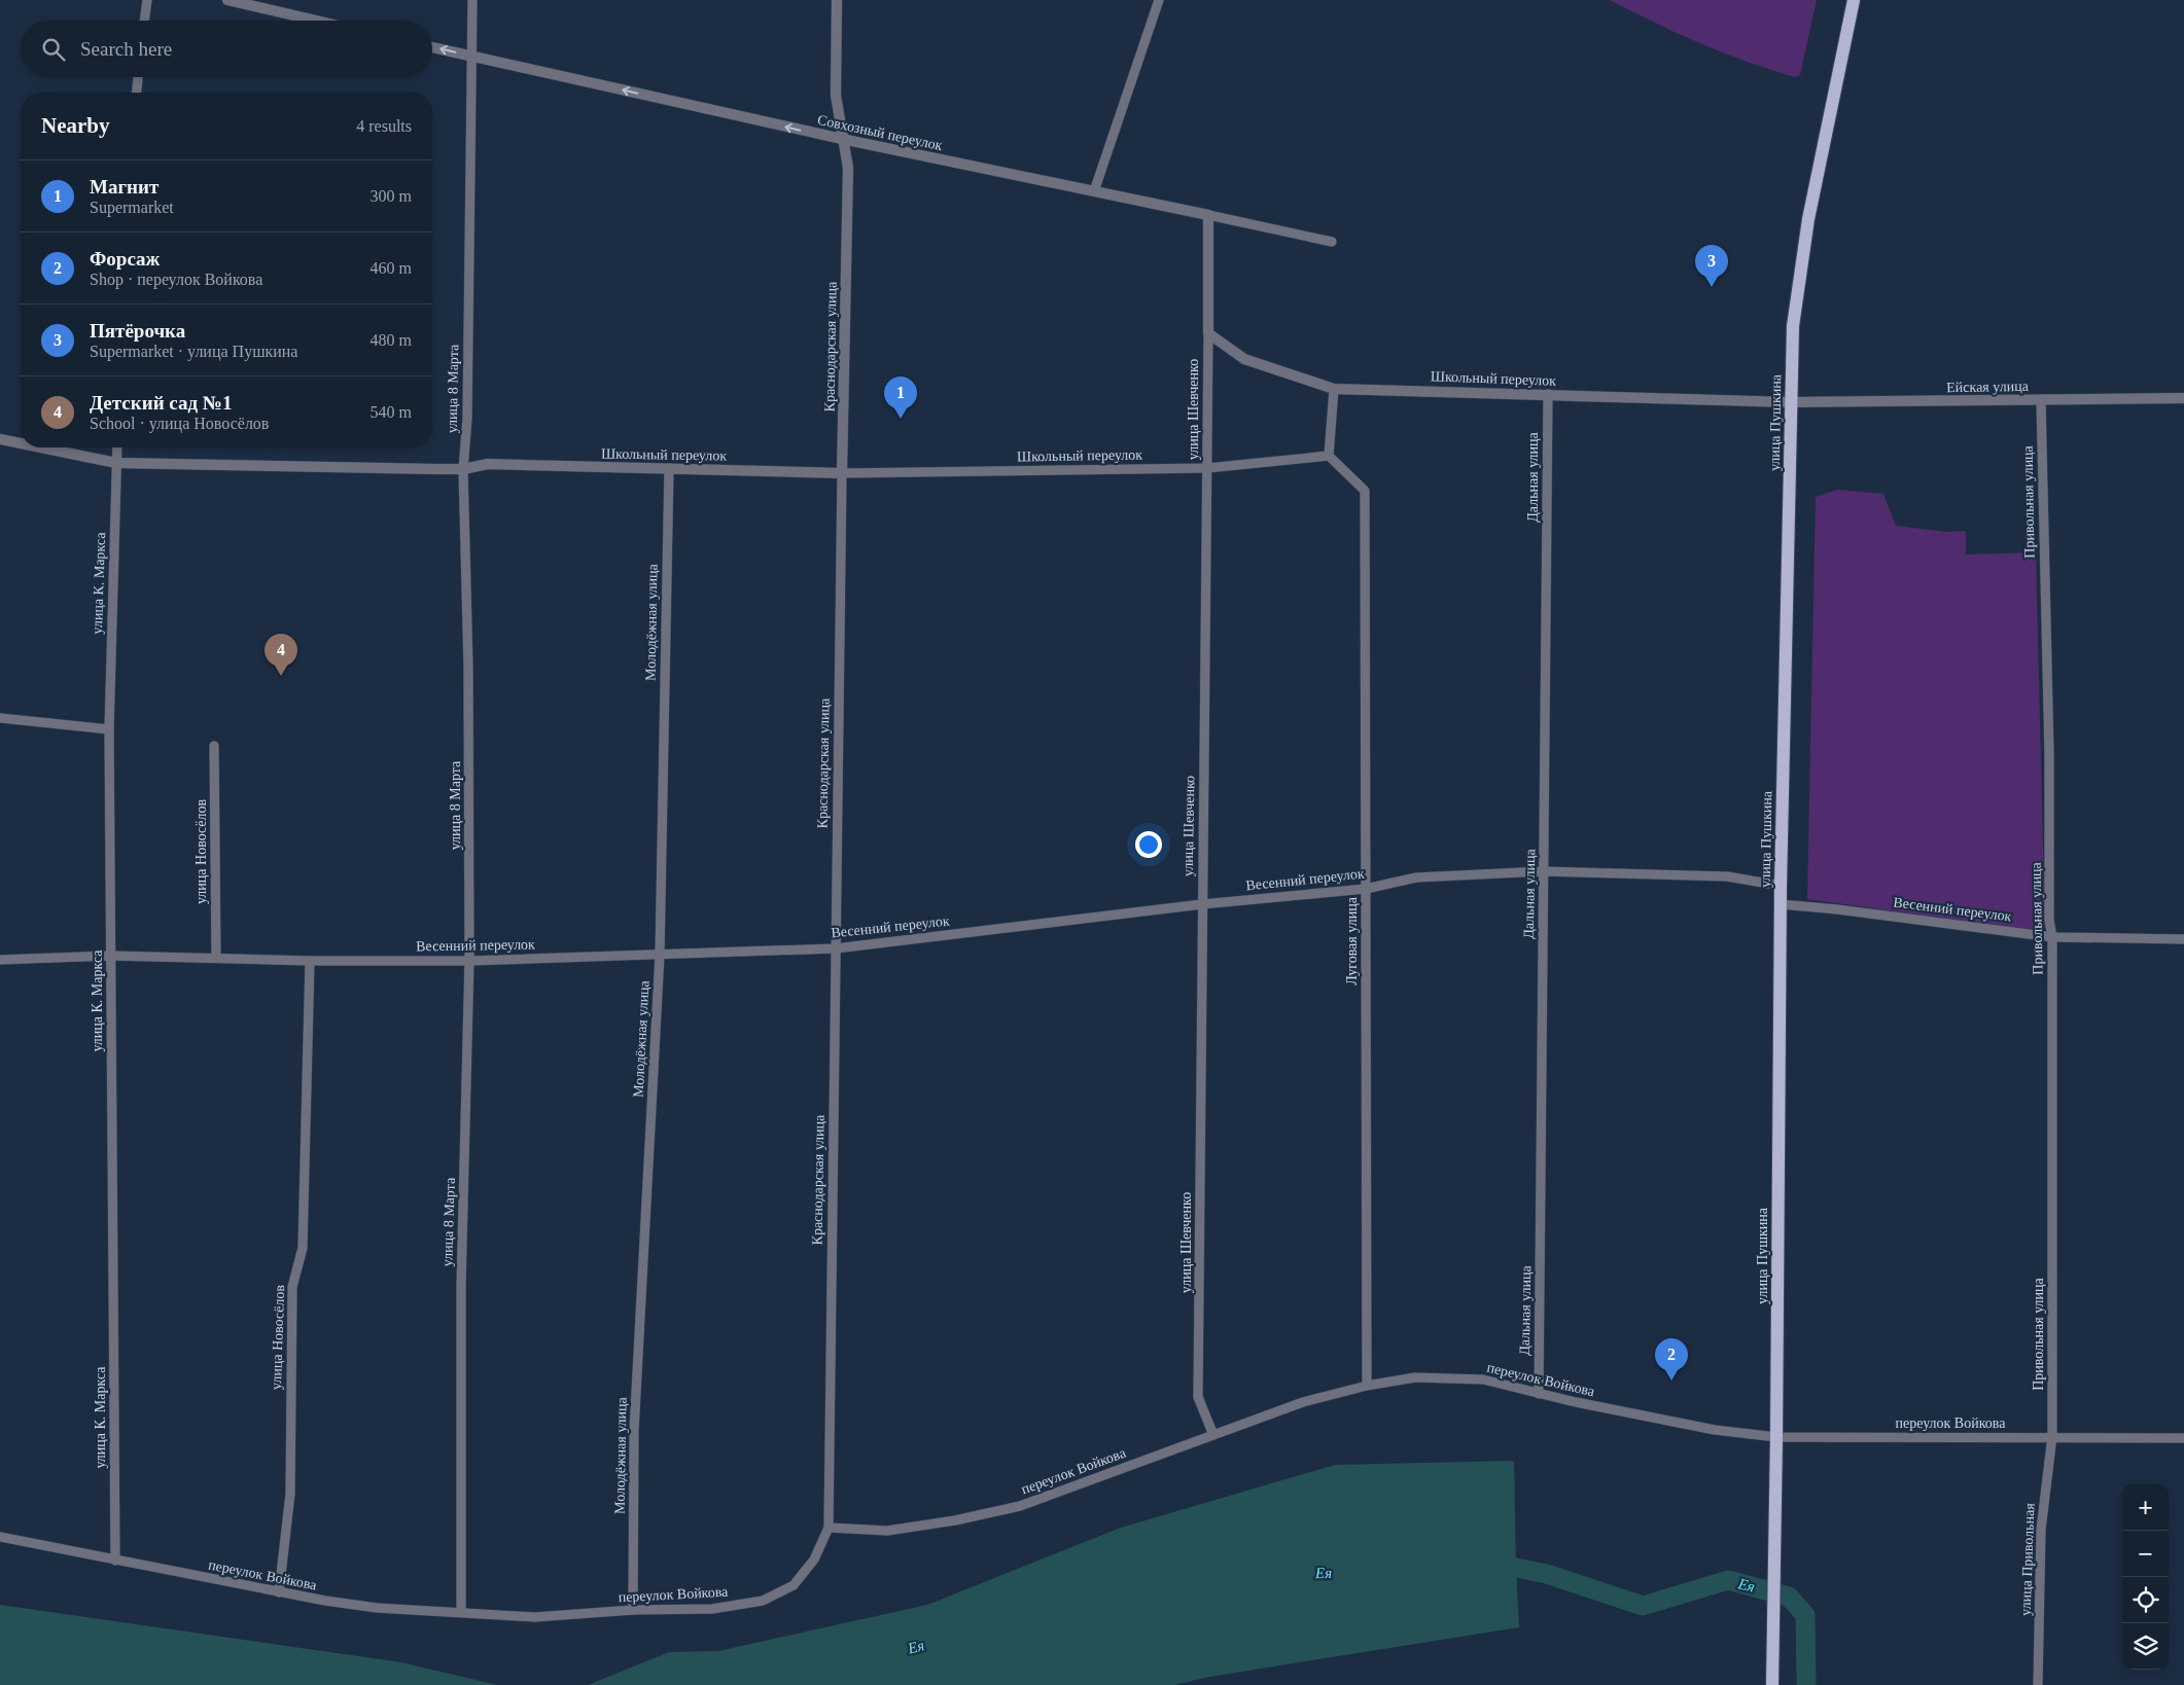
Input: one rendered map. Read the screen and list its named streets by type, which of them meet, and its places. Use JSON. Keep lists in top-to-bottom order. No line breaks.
{"streets":{"main road":["улица Пушкина"],"street":["Совхозный переулок","Краснодарская улица","Школьный переулок","Ейская улица","улица 8 Марта","улица Шевченко","Дальная улица","Привольная улица","улица К. Маркса","Молодёжная улица","улица Новосёлов","Весенний переулок","Луговая улица","переулок Войкова","улица Привольная"]},"crossings":[["Совхозный переулок","Краснодарская улица"],["Совхозный переулок","улица 8 Марта"],["Совхозный переулок","улица Шевченко"],["Краснодарская улица","Школьный переулок"],["Краснодарская улица","Весенний переулок"],["Краснодарская улица","переулок Войкова"],["Школьный переулок","Ейская улица"],["Школьный переулок","улица 8 Марта"],["Школьный переулок","улица Шевченко"],["Школьный переулок","улица Пушкина"],["Школьный переулок","Дальная улица"],["Школьный переулок","улица К. Маркса"],["Школьный переулок","Молодёжная улица"],["Школьный переулок","Луговая улица"],["Ейская улица","улица Пушкина"],["Ейская улица","Привольная улица"],["улица 8 Марта","Весенний переулок"],["улица 8 Марта","переулок Войкова"],["улица Шевченко","Весенний переулок"],["улица Шевченко","переулок Войкова"],["улица Пушкина","Весенний переулок"],["улица Пушкина","переулок Войкова"],["Дальная улица","Весенний переулок"],["Дальная улица","переулок Войкова"],["Привольная улица","Весенний переулок"],["Привольная улица","переулок Войкова"],["Привольная улица","улица Привольная"],["улица К. Маркса","Весенний переулок"],["улица К. Маркса","переулок Войкова"],["Молодёжная улица","Весенний переулок"],["Молодёжная улица","переулок Войкова"],["улица Новосёлов","Весенний переулок"],["улица Новосёлов","переулок Войкова"],["Весенний переулок","Луговая улица"],["Луговая улица","переулок Войкова"],["переулок Войкова","улица Привольная"]],"one_way":["Совхозный переулок"],"water":["Ея"],"page":{"search":"Search here","heading":["Nearby","4 results"],"list":[{"mark":"1","name":"Магнит","note":"Supermarket","value":"300 m"},{"mark":"2","name":"Форсаж","note":"Shop · переулок Войкова","value":"460 m"},{"mark":"3","name":"Пятёрочка","note":"Supermarket · улица Пушкина","value":"480 m"},{"mark":"4","name":"Детский сад №1","note":"School · улица Новосёлов","value":"540 m"}],"pins":["3","1","4","2"],"map_buttons":["+","−"]}}
